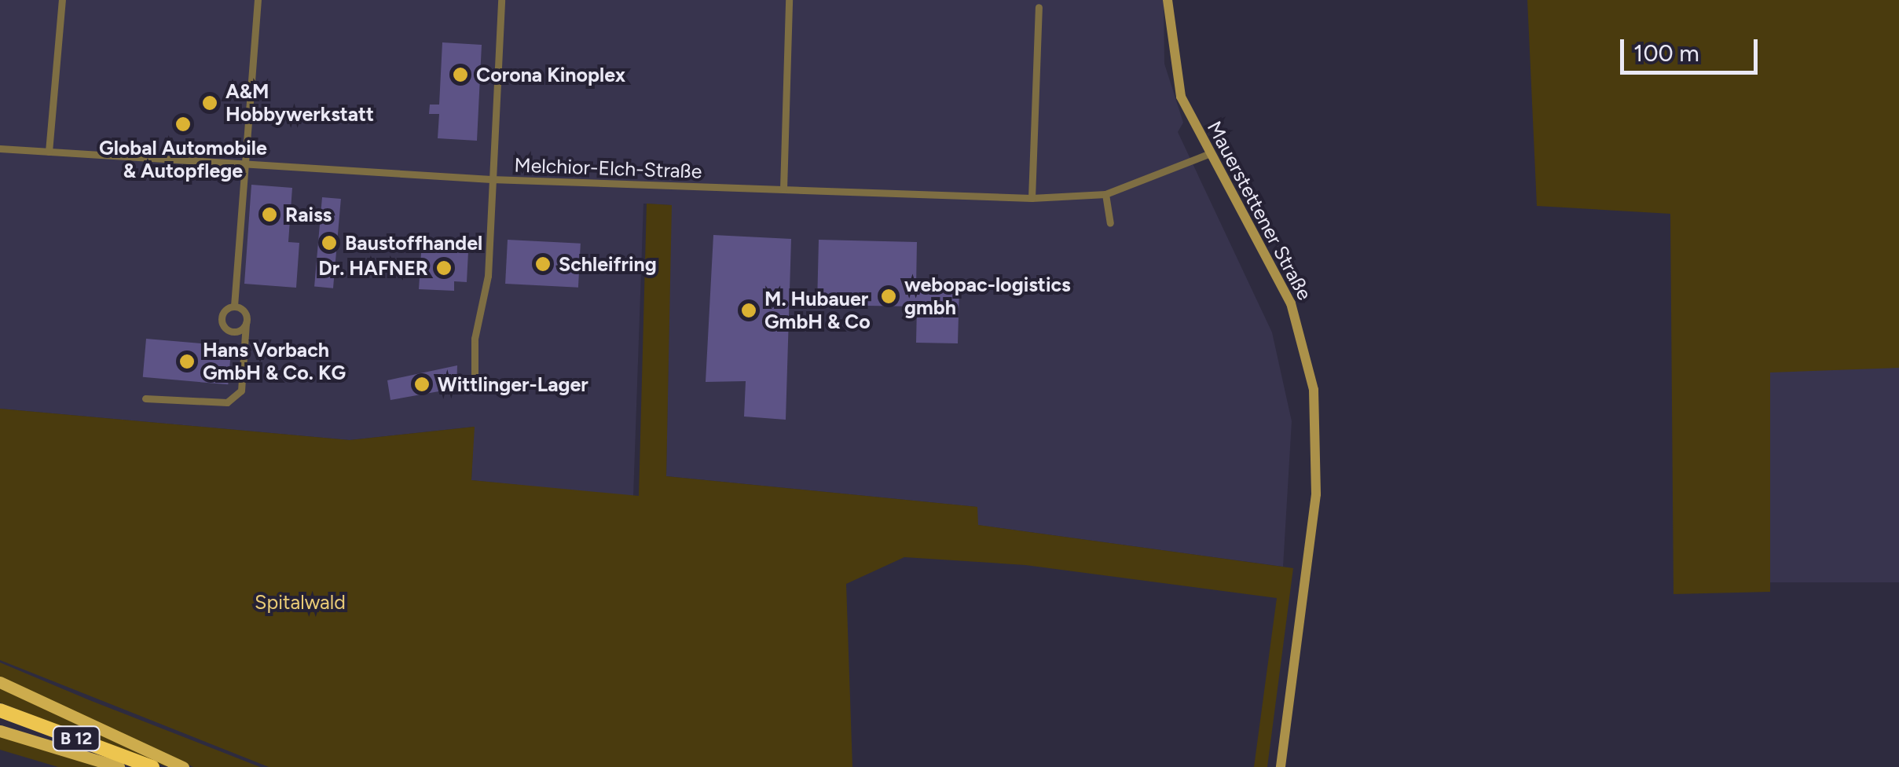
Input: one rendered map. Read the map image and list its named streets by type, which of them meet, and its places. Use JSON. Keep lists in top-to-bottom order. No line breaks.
{"streets":{"highway":["B 12"],"main road":["Mauerstettener Straße"],"street":["Melchior-Elch-Straße"]},"crossings":[["Melchior-Elch-Straße","Mauerstettener Straße"]],"parks":["Spitalwald"],"places":["Corona Kinoplex","A&M Hobbywerkstatt","Global Automobile & Autopflege","Raiss","Baustoffhandel","Schleifring","Dr. HAFNER","webopac-logistics gmbh","M. Hubauer GmbH & Co","Hans Vorbach GmbH & Co. KG","Wittlinger-Lager"],"scale_bar":"100 m"}
